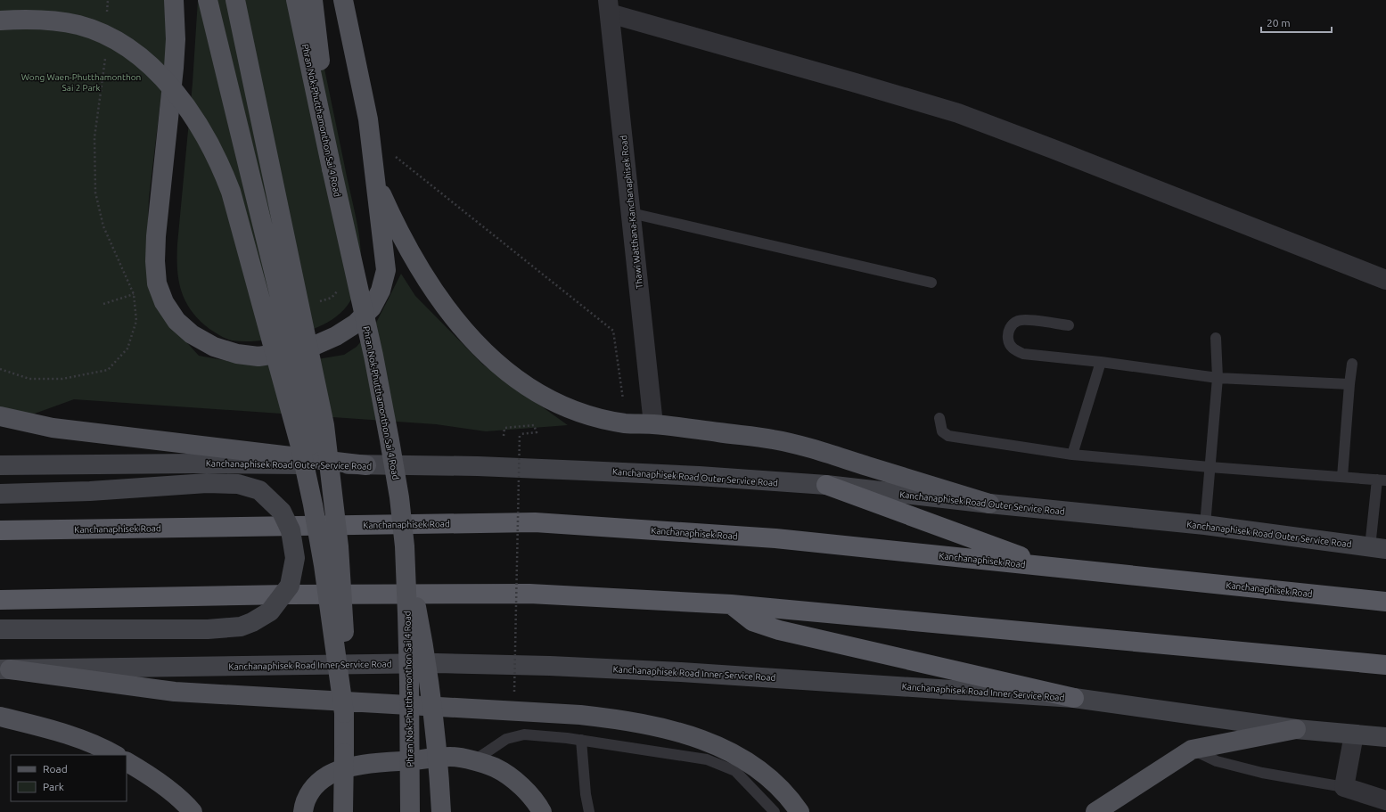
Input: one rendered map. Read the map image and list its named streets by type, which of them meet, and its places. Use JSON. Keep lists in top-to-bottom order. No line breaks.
{"streets":{"highway":["Kanchanaphisek Road"],"main road":["Phran Nok-Phutthamonthon Sai 4 Road","Kanchanaphisek Road Outer Service Road","Kanchanaphisek Road Inner Service Road"],"street":["Thawi Watthana-Kanchanaphisek Road"]},"parks":["Wong Waen-Phutthamonthon Sai 2 Park"],"legend":["Road","Park"],"scale_bar":"20 m"}
